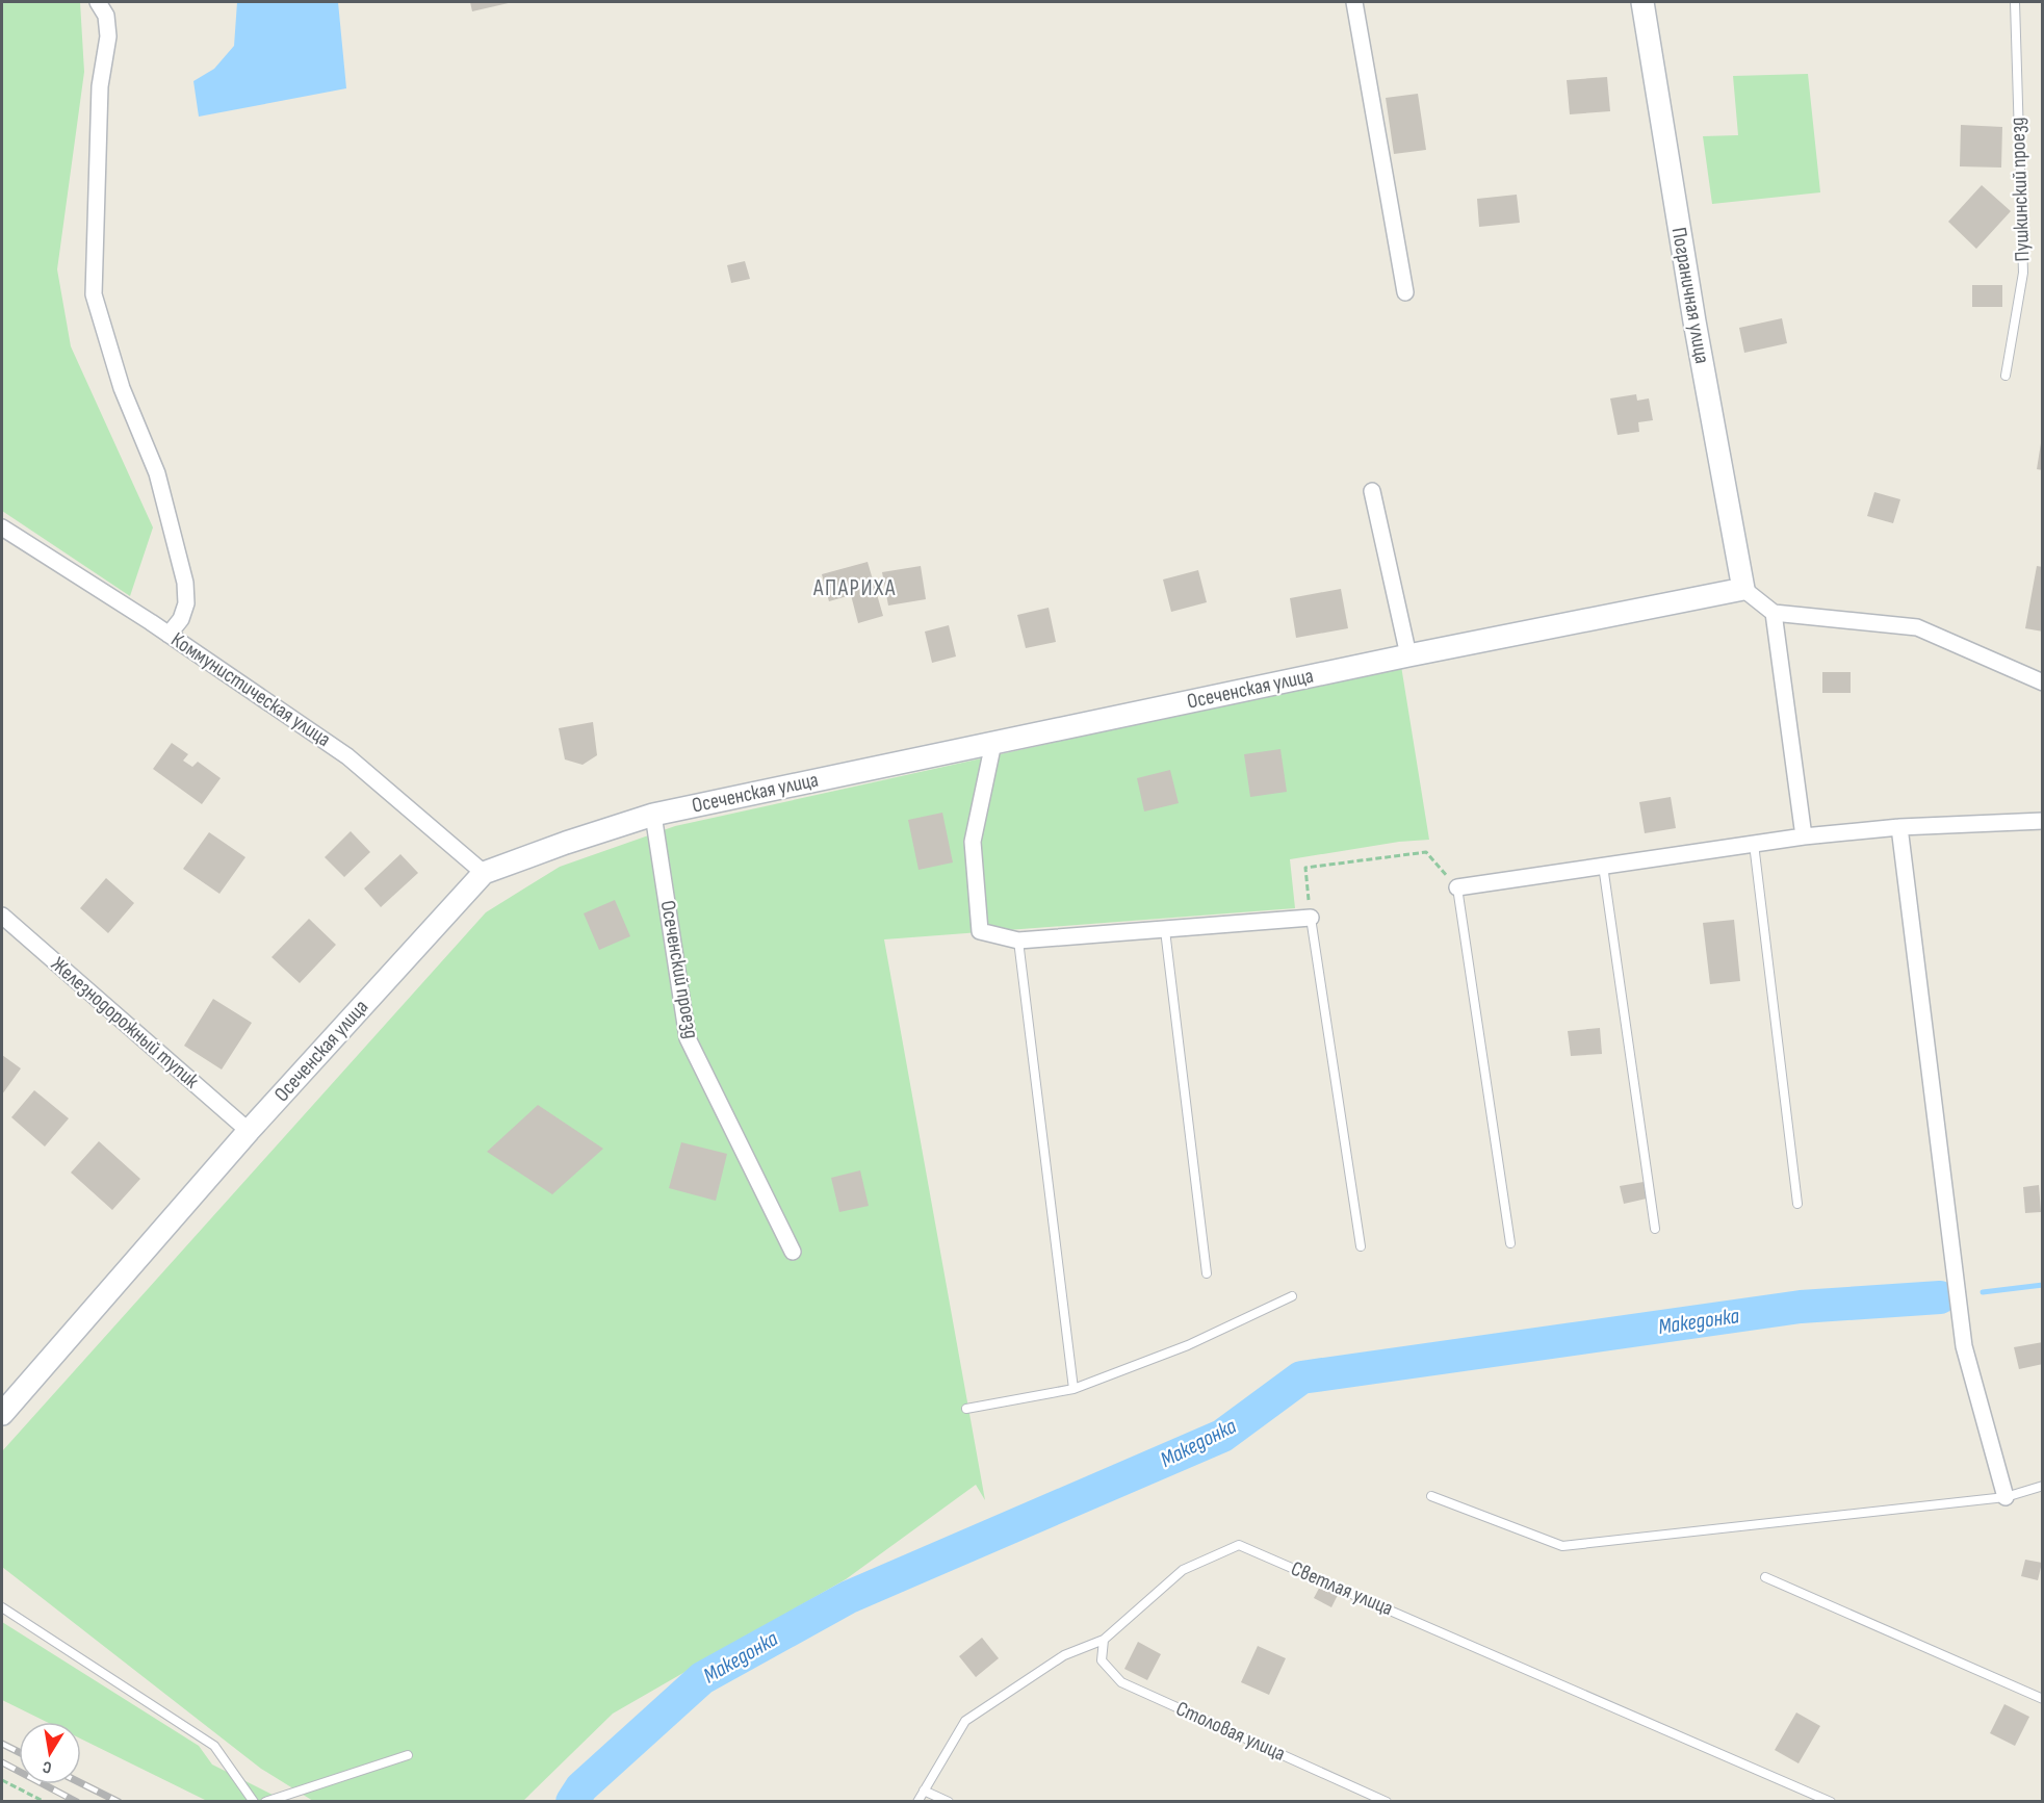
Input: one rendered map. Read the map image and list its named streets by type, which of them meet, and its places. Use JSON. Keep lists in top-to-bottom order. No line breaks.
{"streets":{"street":["Пограничная улица","Осеченская улица","Коммунистическая улица","Осеченский проезд","Железнодорожный тупик"],"lane":["Пушкинский проезд","Светлая улица","Столовая улица"]},"crossings":[["Пограничная улица","Осеченская улица"],["Осеченская улица","Коммунистическая улица"],["Осеченская улица","Осеченский проезд"],["Осеченская улица","Железнодорожный тупик"],["Светлая улица","Столовая улица"]],"districts":["АПАРИХА"],"water":["Македонка"],"north":"bottom"}
